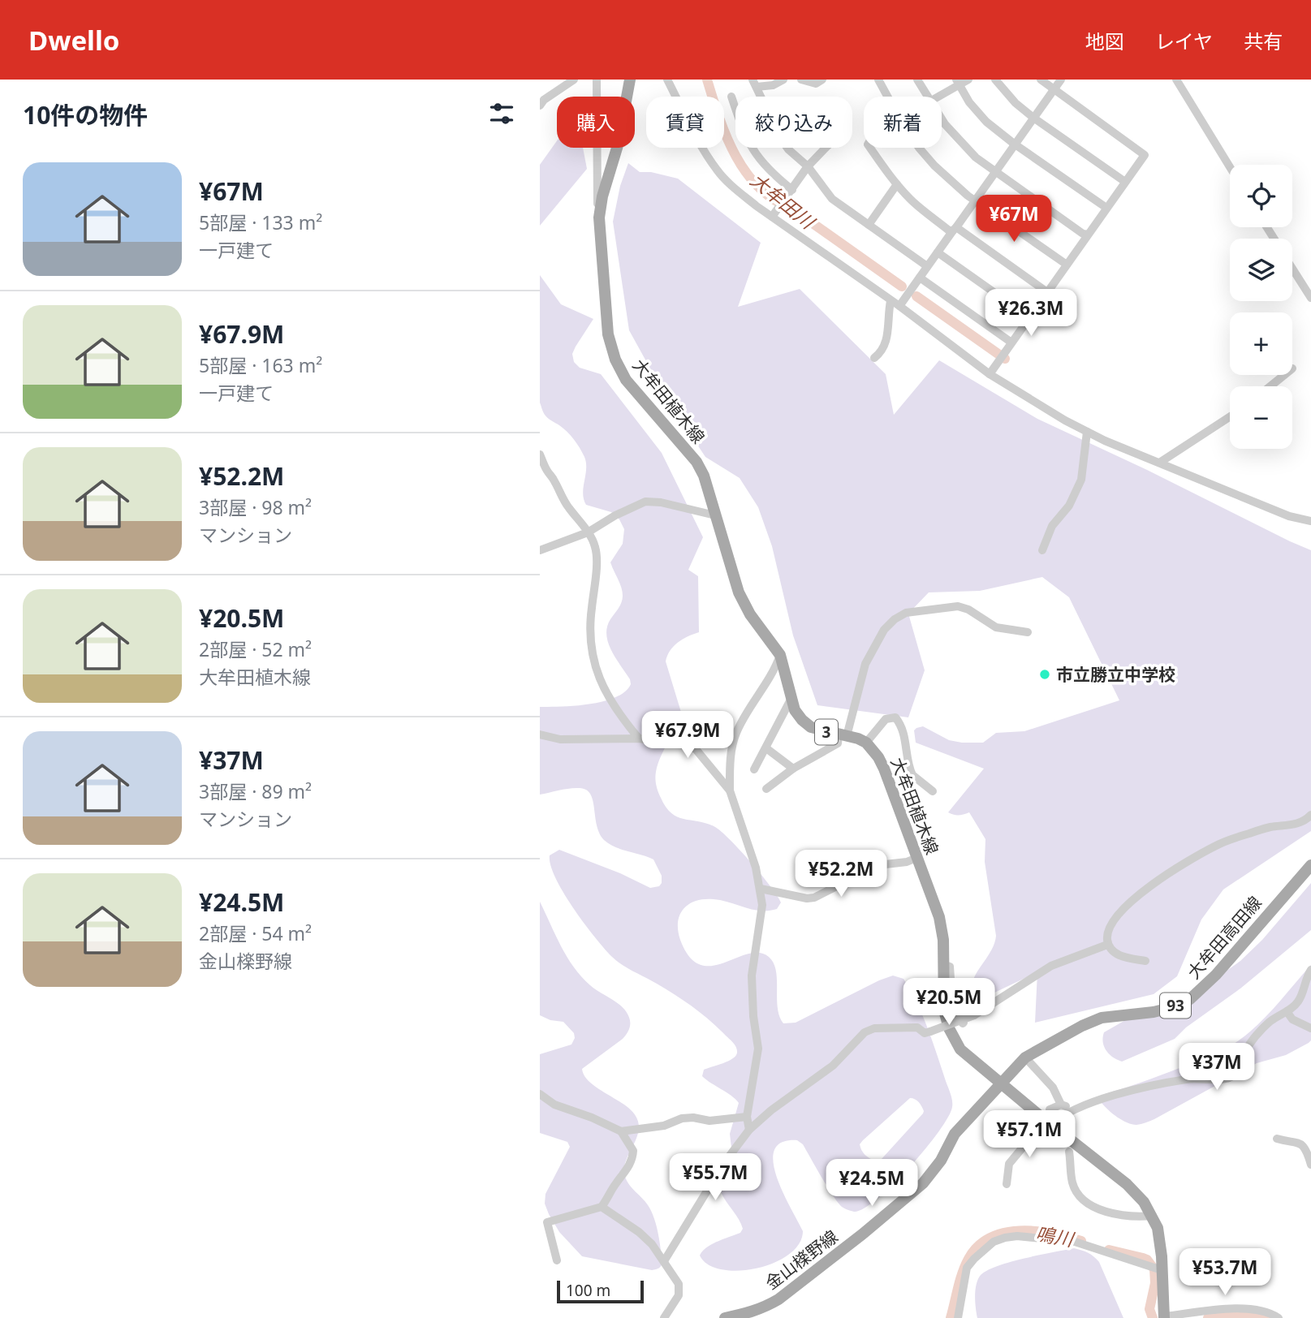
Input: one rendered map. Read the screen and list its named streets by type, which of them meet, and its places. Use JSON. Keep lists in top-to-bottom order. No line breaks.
{"streets":{"main road":["大牟田植木線","3","大牟田高田線","93","金山檪野線"]},"crossings":[["大牟田植木線","大牟田高田線"],["大牟田植木線","金山檪野線"],["大牟田高田線","金山檪野線"]],"water":["大牟田川","鳴川"],"places":["市立勝立中学校"],"scale_bar":"100 m","page":{"header":"Dwello","nav":["地図","レイヤ","共有"],"heading":"10件の物件","chip":["購入","賃貸","絞り込み","新着"],"list":[{"name":"¥67M","note":"5部屋 · 133 m² · 一戸建て"},{"name":"¥67.9M","note":"5部屋 · 163 m² · 一戸建て"},{"name":"¥52.2M","note":"3部屋 · 98 m² · マンション"},{"name":"¥20.5M","note":"2部屋 · 52 m² · 大牟田植木線"},{"name":"¥37M","note":"3部屋 · 89 m² · マンション"},{"name":"¥24.5M","note":"2部屋 · 54 m² · 金山檪野線"}],"map_buttons":["+","−"],"price":["¥67M","¥26.3M","¥67.9M","¥52.2M","¥20.5M","¥37M","¥57.1M","¥55.7M","¥24.5M","¥53.7M"],"scale":"100 m"}}
